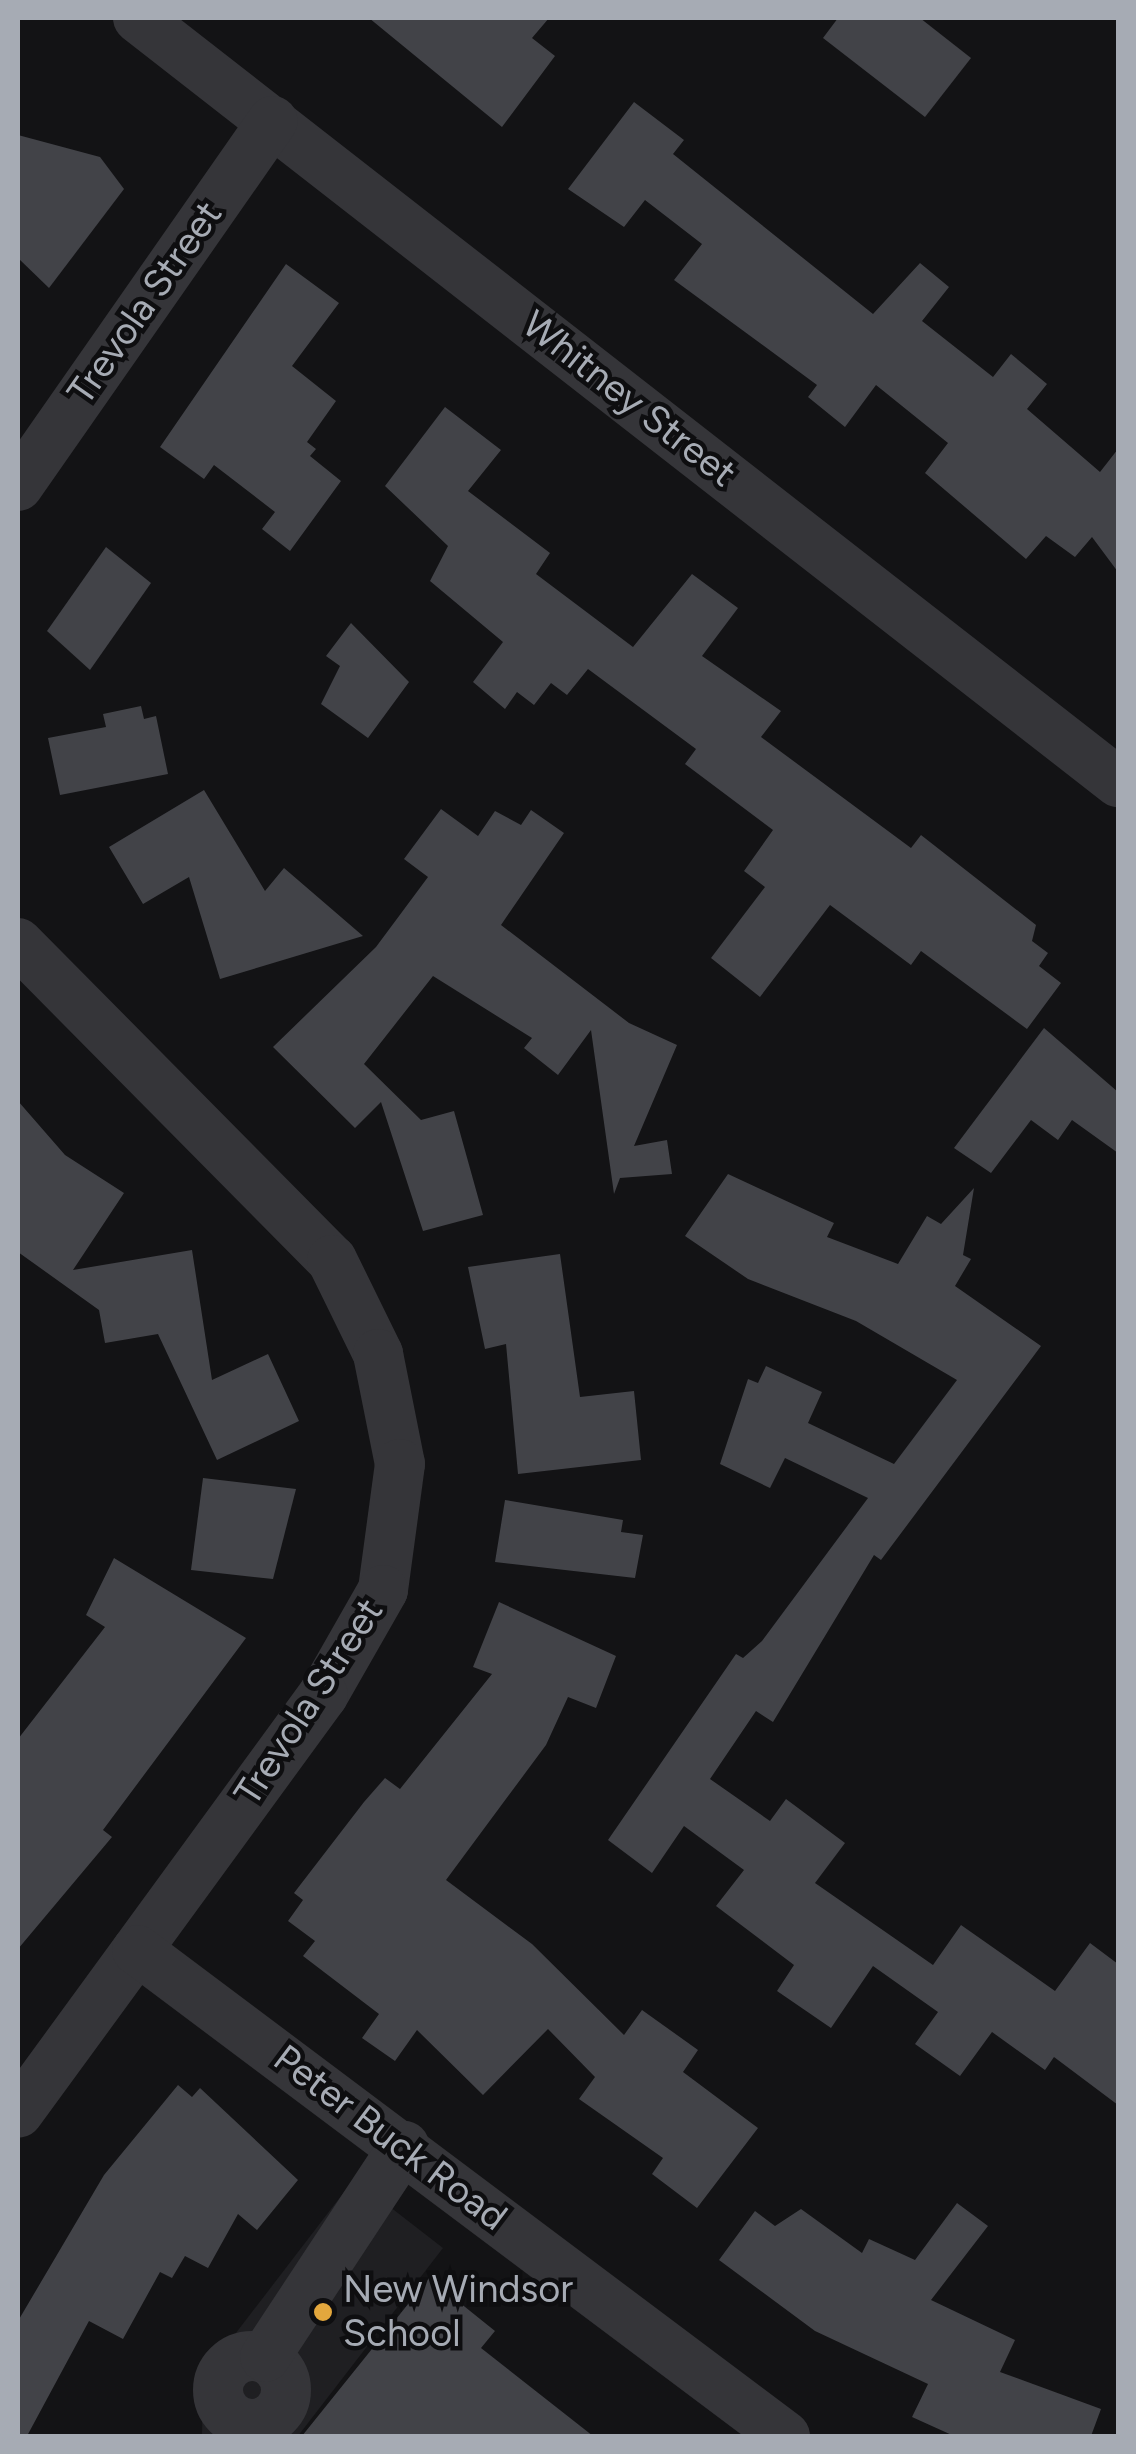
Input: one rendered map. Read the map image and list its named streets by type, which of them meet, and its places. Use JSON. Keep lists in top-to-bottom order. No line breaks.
{"streets":{"street":["Trevola Street","Whitney Street","Peter Buck Road"]},"crossings":[["Trevola Street","Whitney Street"],["Trevola Street","Peter Buck Road"]],"places":["New Windsor School"]}
